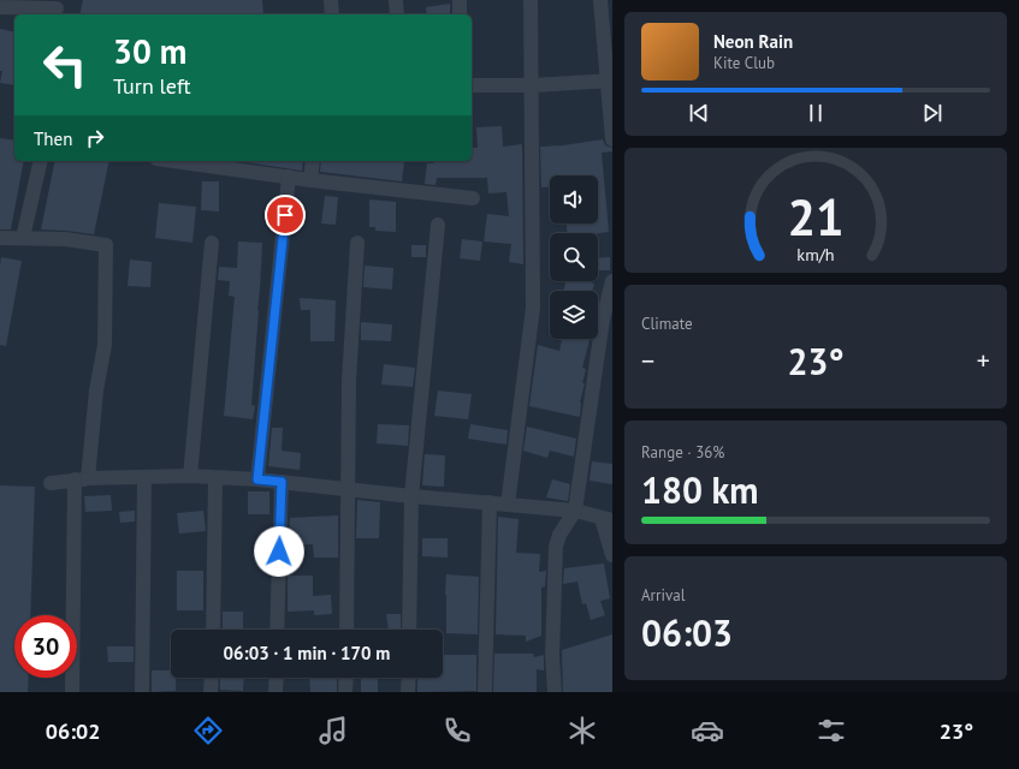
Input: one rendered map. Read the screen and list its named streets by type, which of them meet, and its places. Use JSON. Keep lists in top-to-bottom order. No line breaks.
{"page":{"turn":["30 m","Turn left"],"song":["Neon Rain","Kite Club"],"then":"Then","tile":["Climate",["Range · 36%","180 km"],["Arrival","06:03"]],"heat":["−","23°","+"],"limit":"30","trip":"06:03 · 1 min · 170 m","tabs":["06:02","23°"],"gauge":["21","km/h"]}}
